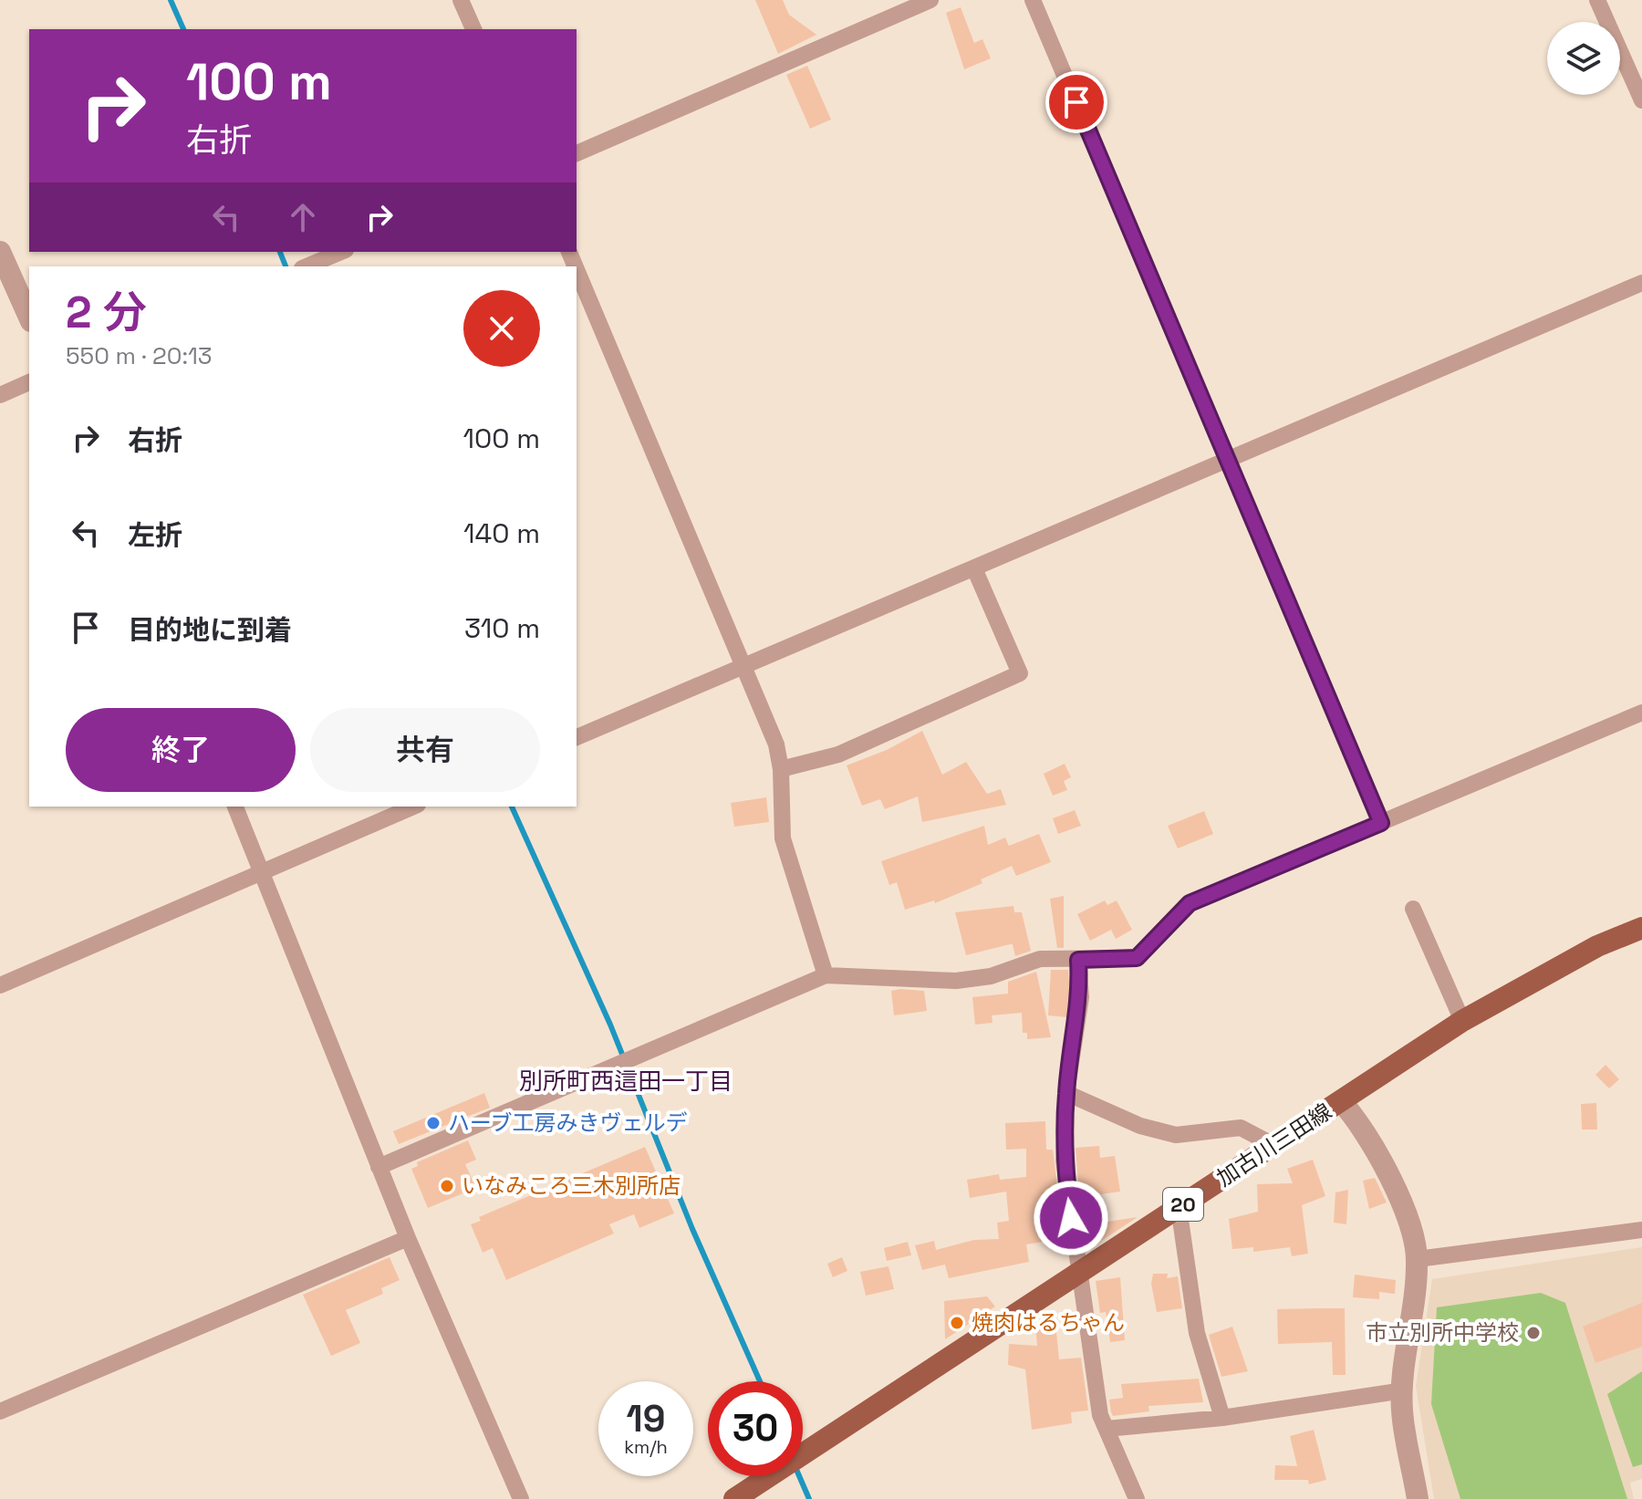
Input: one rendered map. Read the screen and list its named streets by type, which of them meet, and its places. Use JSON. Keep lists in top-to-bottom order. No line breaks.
{"streets":{"main road":["加古川三田線","20"]},"districts":["別所町西這田一丁目"],"places":["ハーブ工房みきヴェルデ","いなみころ三木別所店","焼肉はるちゃん","市立別所中学校"],"page":{"turn":["100 m","右折"],"heading":["2 分","550 m · 20:13"],"list":[{"name":"右折","value":"100 m"},{"name":"左折","value":"140 m"},{"name":"目的地に到着","value":"310 m"}],"buttons":["終了","共有"],"speed":"19 km/h","limit":"30"}}
